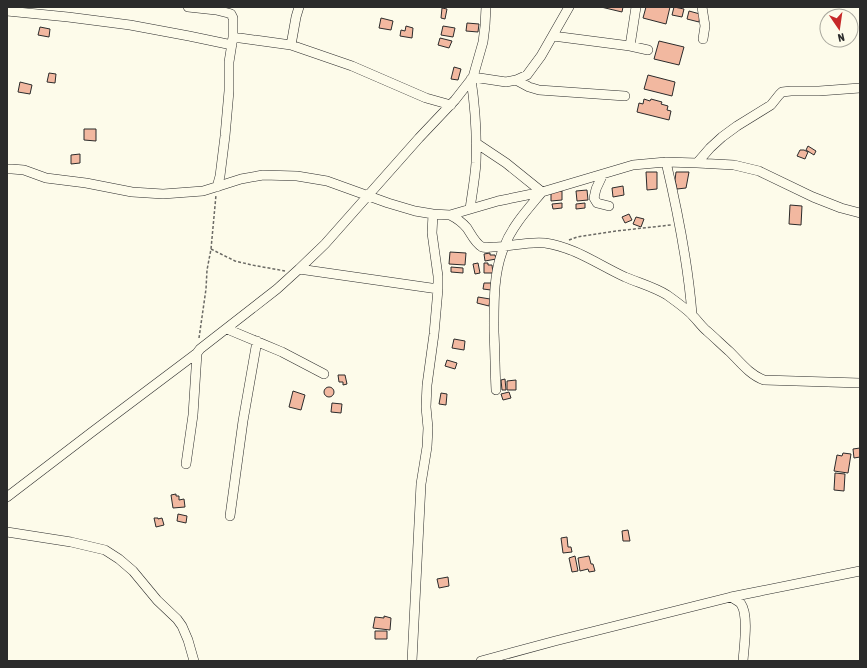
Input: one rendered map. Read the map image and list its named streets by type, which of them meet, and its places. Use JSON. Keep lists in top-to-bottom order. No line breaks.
{"north":"bottom"}
